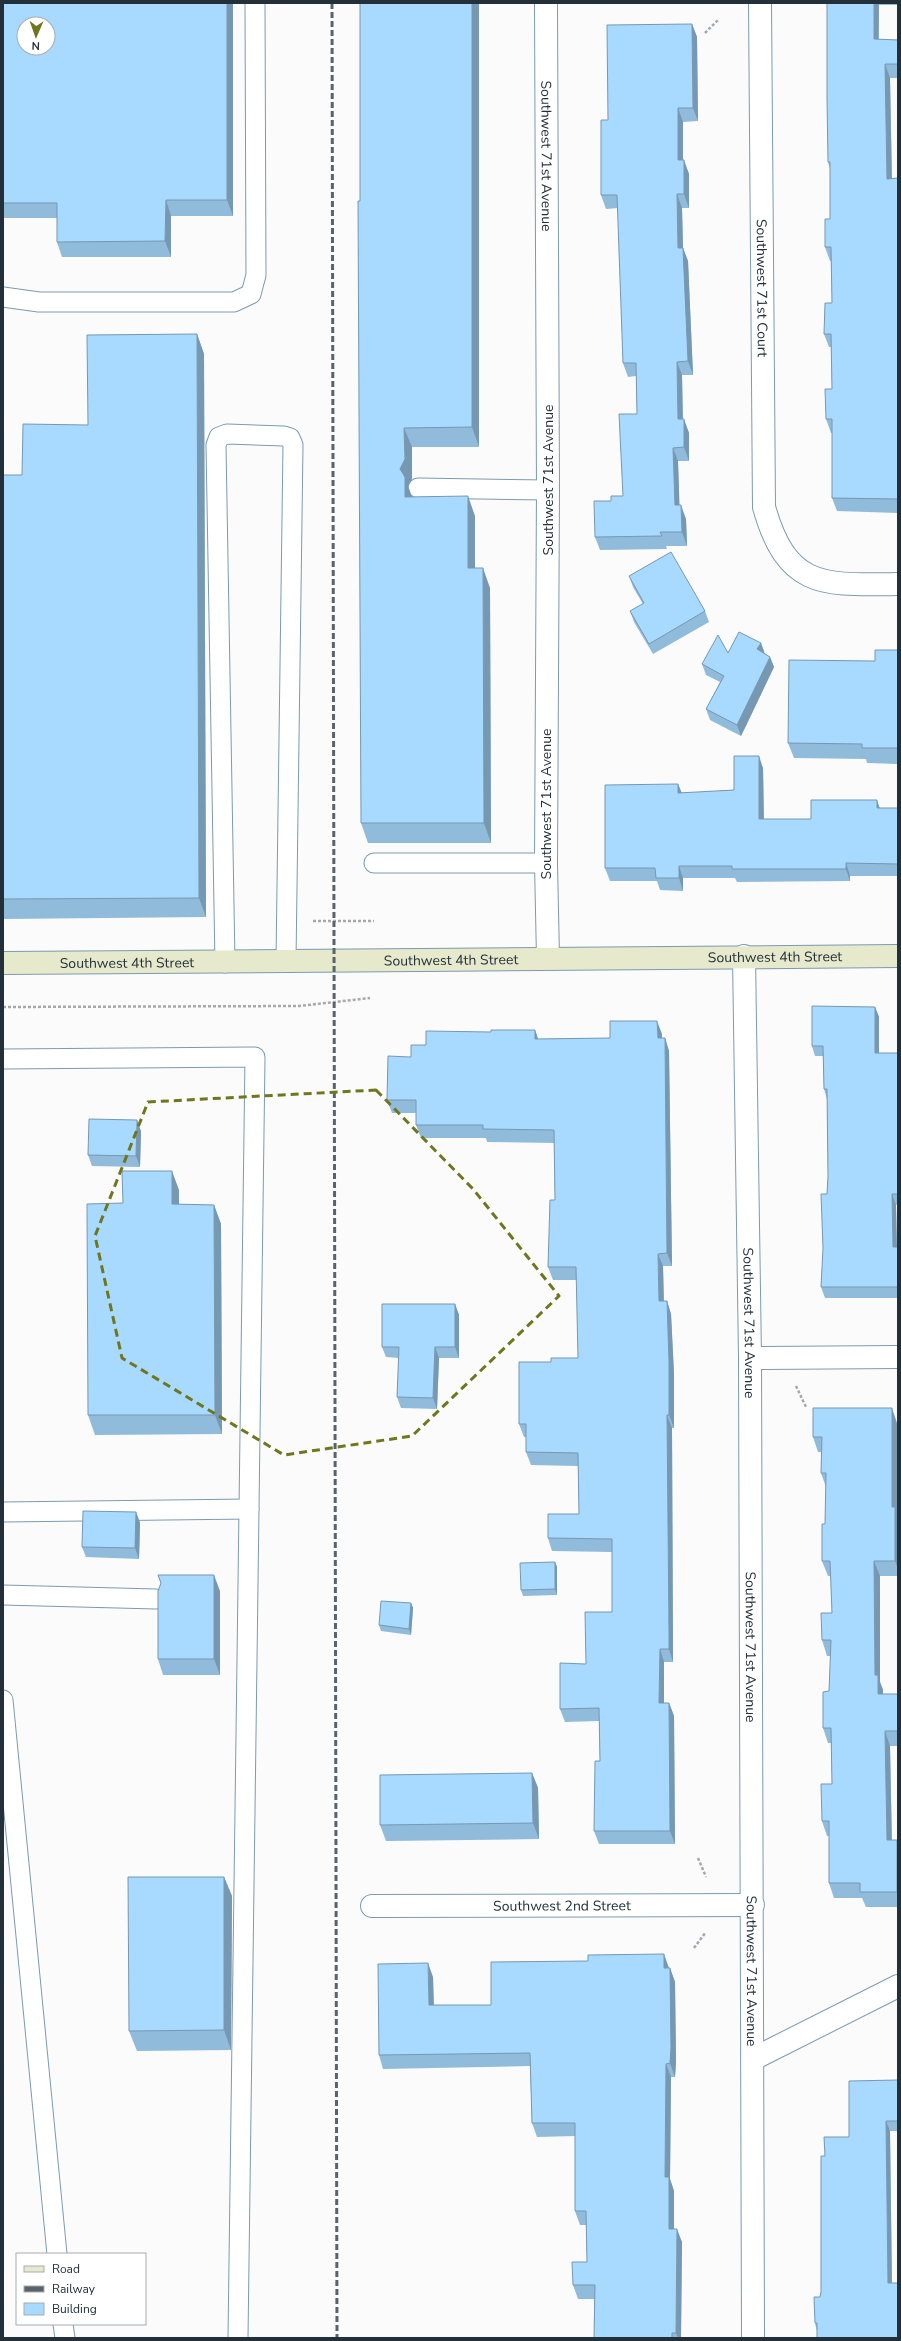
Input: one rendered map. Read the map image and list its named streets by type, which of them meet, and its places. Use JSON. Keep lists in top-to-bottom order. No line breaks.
{"streets":{"street":["Southwest 71st Avenue","Southwest 71st Court","Southwest 4th Street","Southwest 2nd Street"]},"crossings":[["Southwest 71st Avenue","Southwest 4th Street"],["Southwest 71st Avenue","Southwest 2nd Street"]],"legend":["Road","Railway","Building"],"north":"bottom"}
